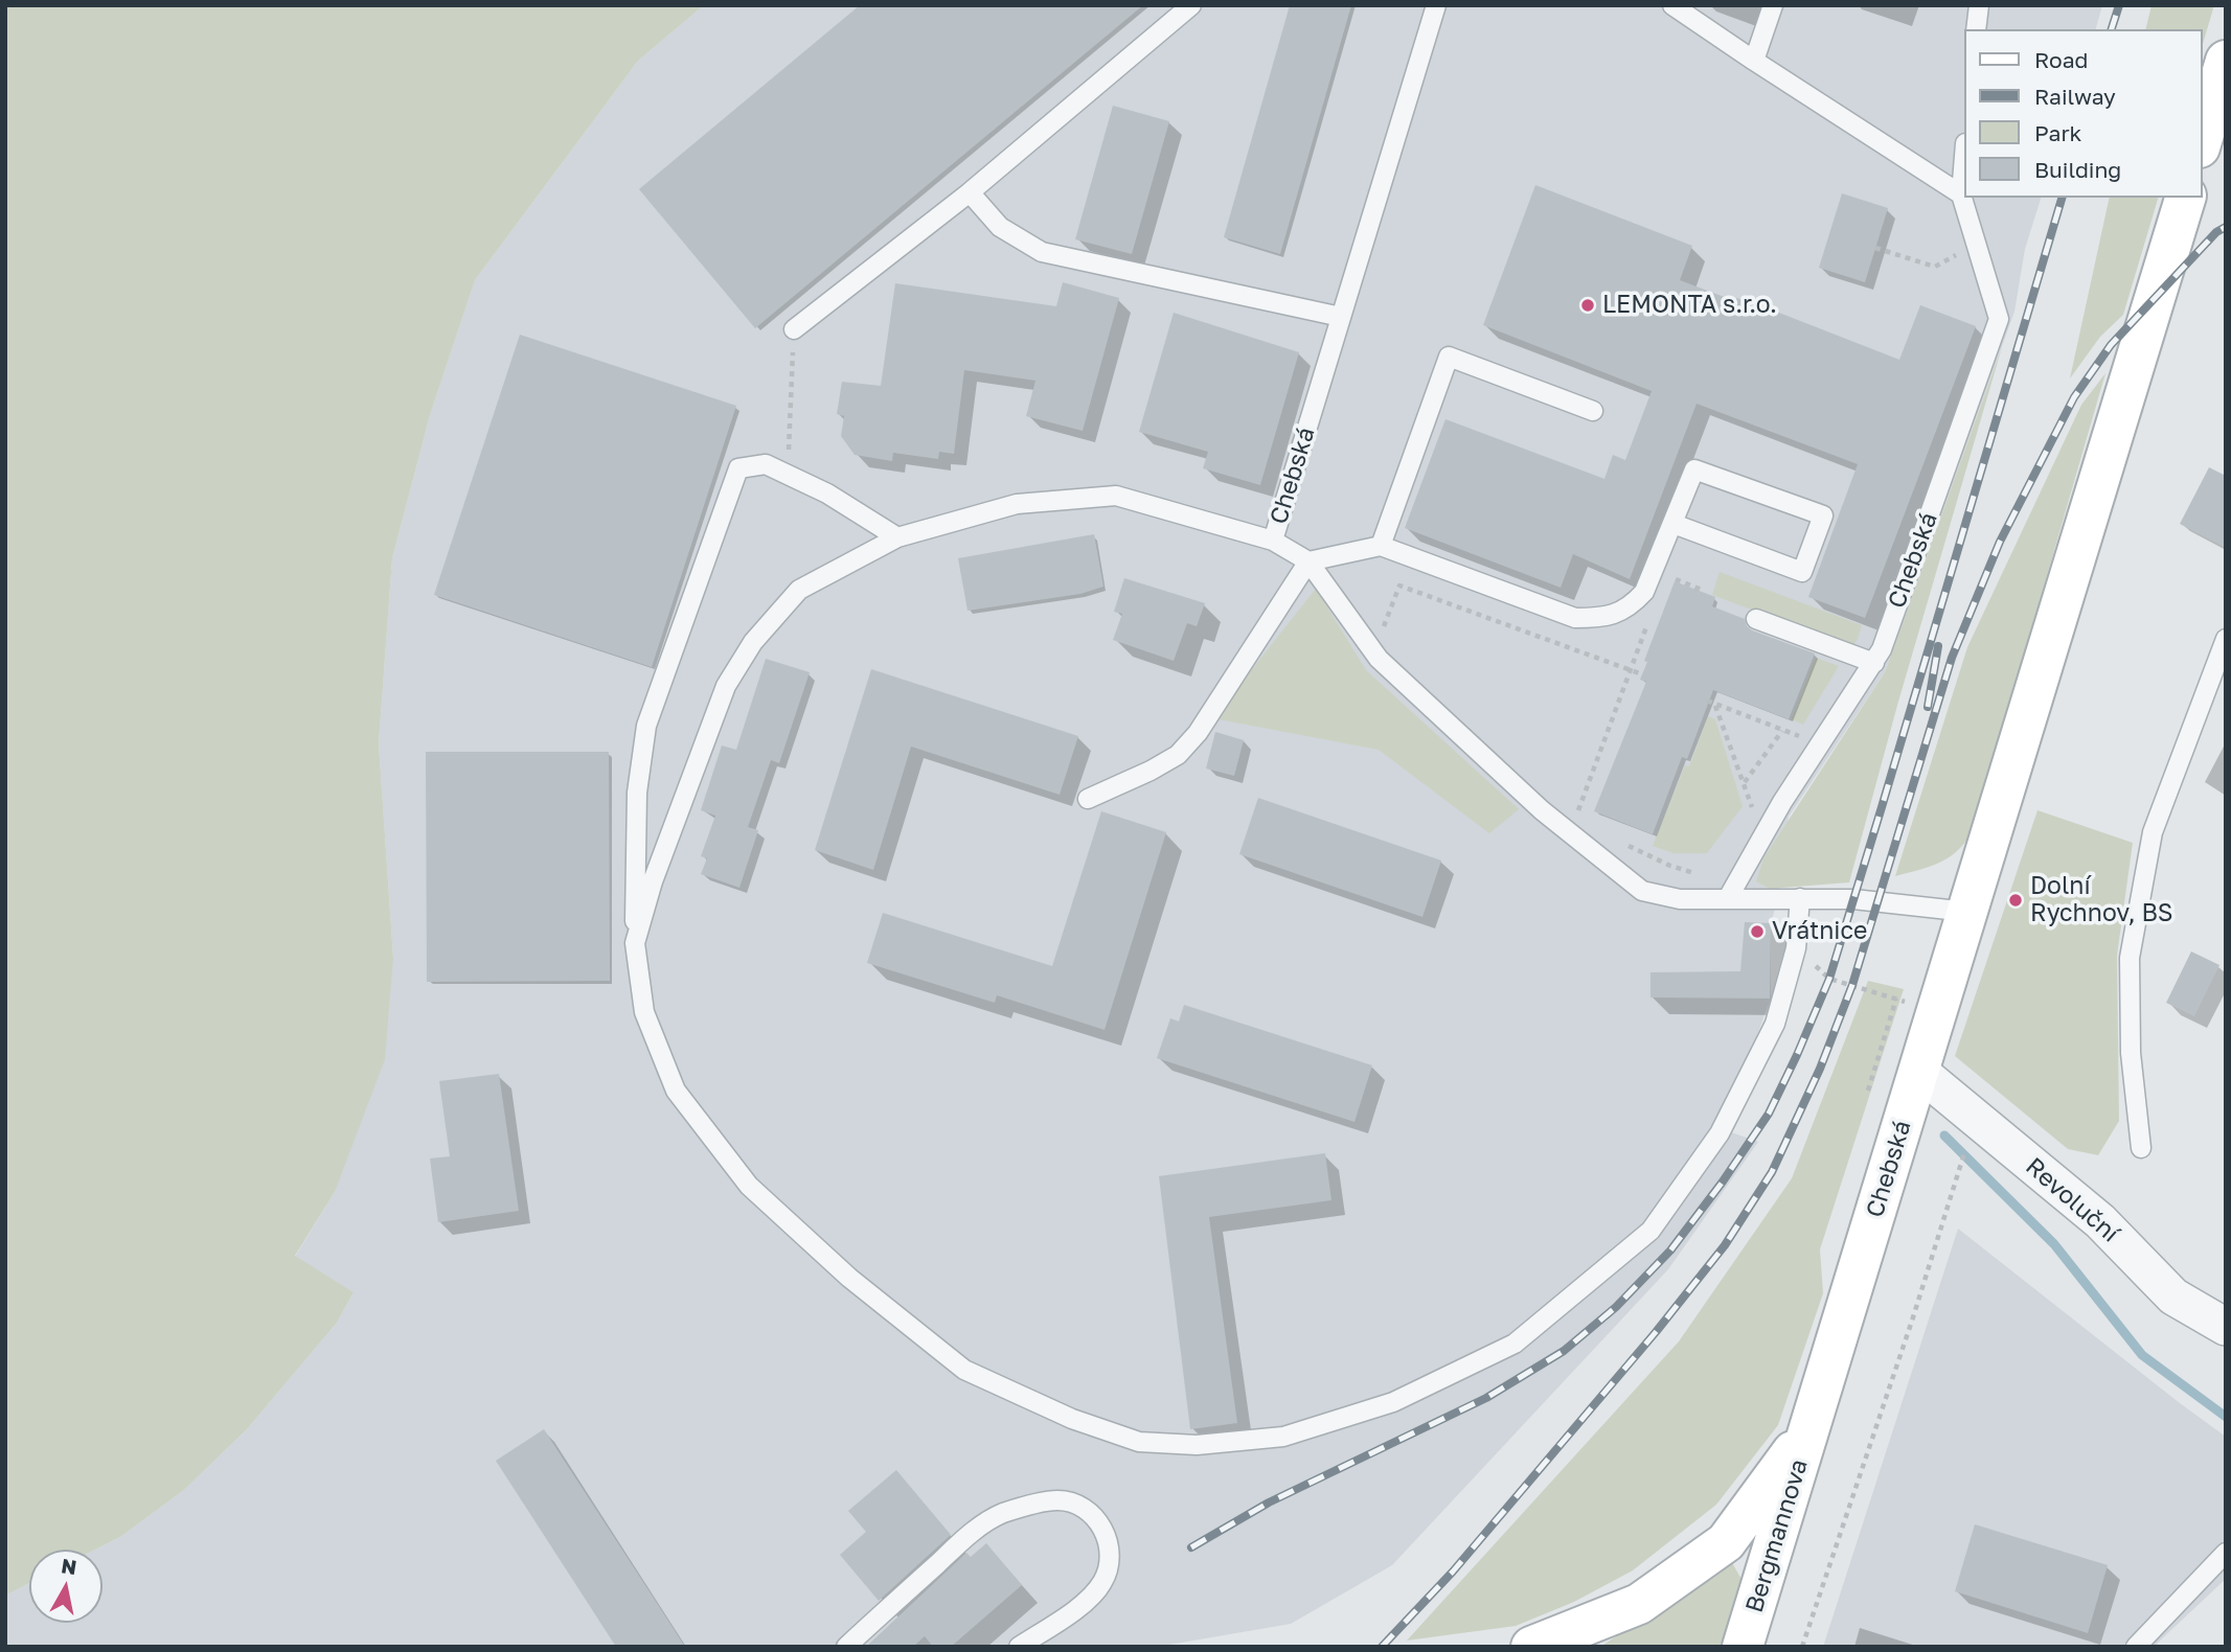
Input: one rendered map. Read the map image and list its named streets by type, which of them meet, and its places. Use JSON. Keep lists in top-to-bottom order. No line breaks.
{"streets":{"street":["Chebská","Revoluční","Bergmannova"]},"crossings":[["Chebská","Revoluční"],["Chebská","Bergmannova"]],"places":["LEMONTA s.r.o.","Dolní Rychnov, BS","Vrátnice"],"legend":["Road","Railway","Park","Building"],"north":"top"}
